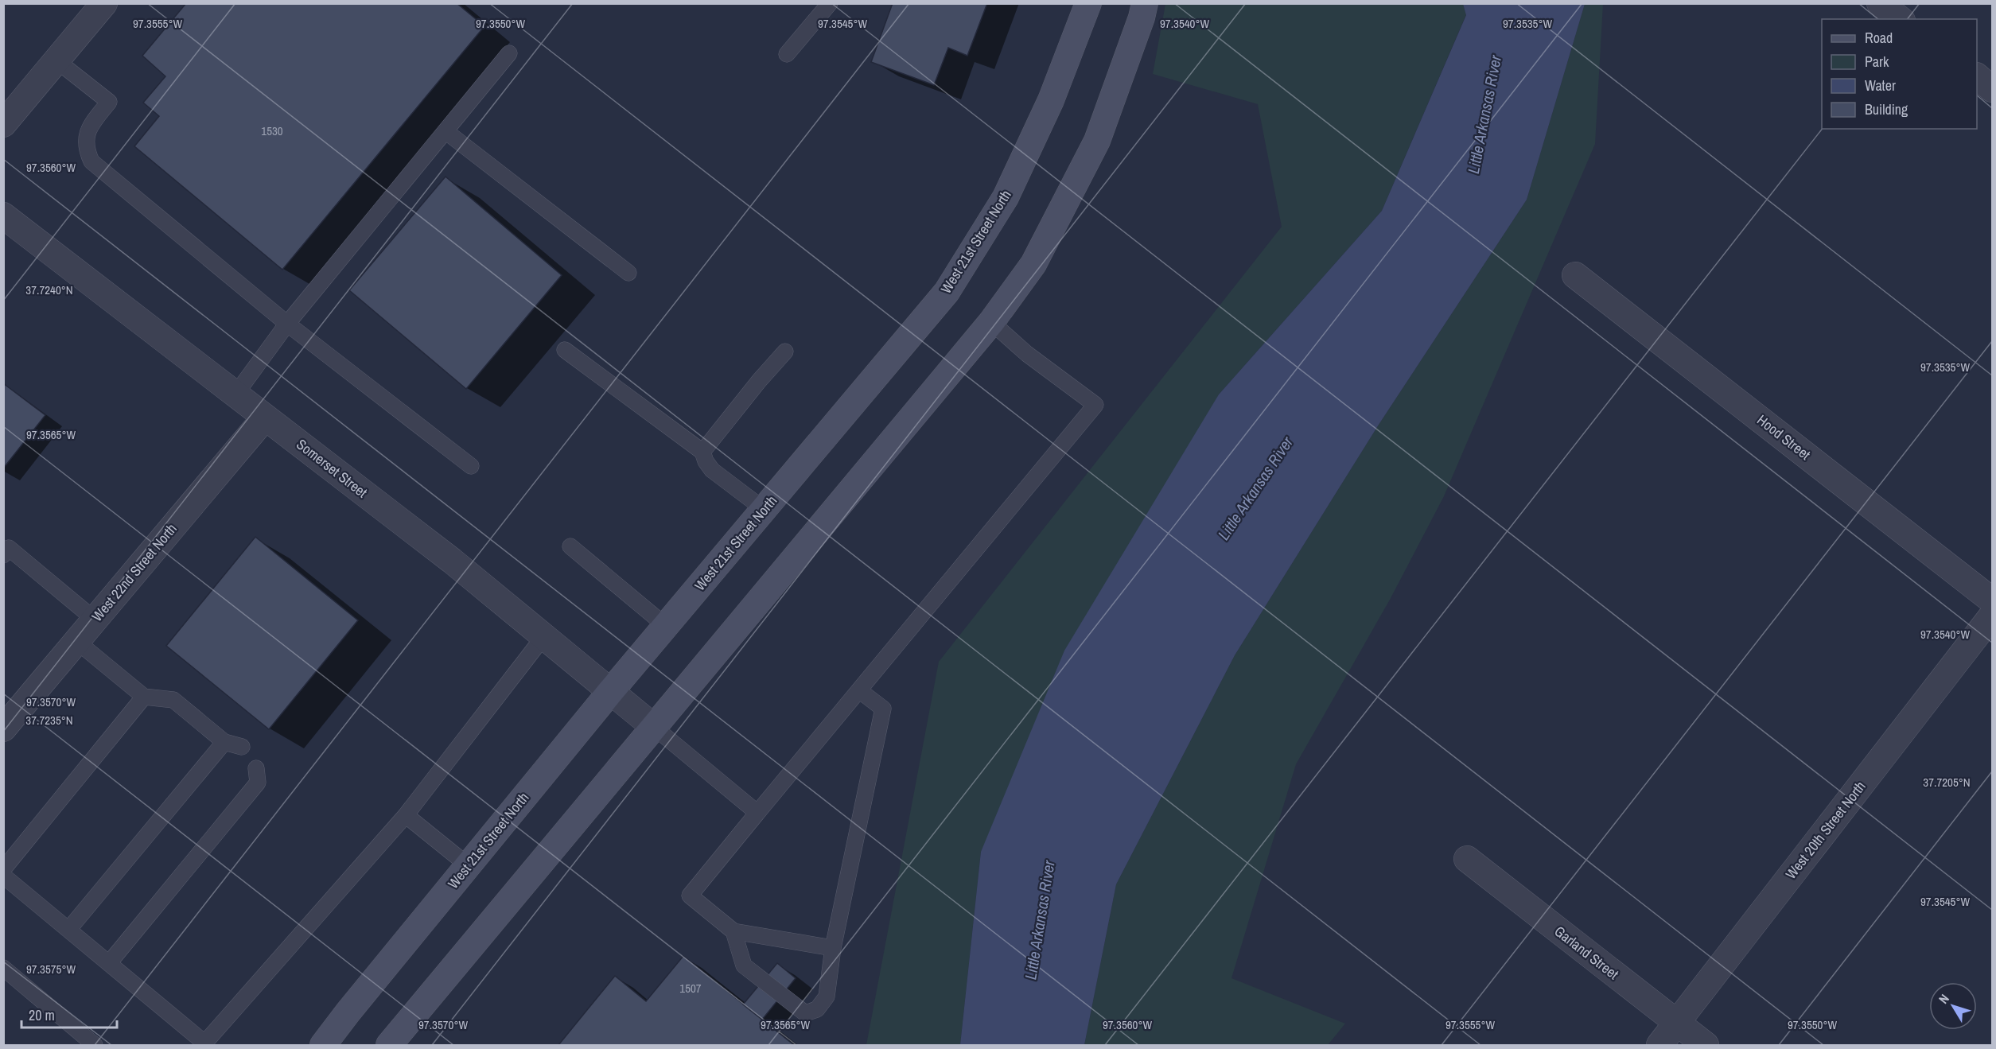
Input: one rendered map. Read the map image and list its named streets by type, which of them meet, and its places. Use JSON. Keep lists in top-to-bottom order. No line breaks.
{"streets":{"main road":["West 21st Street North"],"street":["Hood Street","Somerset Street","West 22nd Street North","West 20th Street North","Garland Street"]},"crossings":[["West 21st Street North","Somerset Street"],["Somerset Street","West 22nd Street North"],["West 20th Street North","Garland Street"]],"water":["Little Arkansas River"],"house_numbers":["1530","1507"],"legend":["Road","Park","Water","Building"],"scale_bar":"20 m","north":"top left","coordinates":["97.3555°W","97.3550°W","97.3545°W","97.3540°W","97.3535°W","97.3560°W","37.7240°N","97.3565°W","97.3570°W","37.7235°N","37.7205°N","97.3575°W"]}
